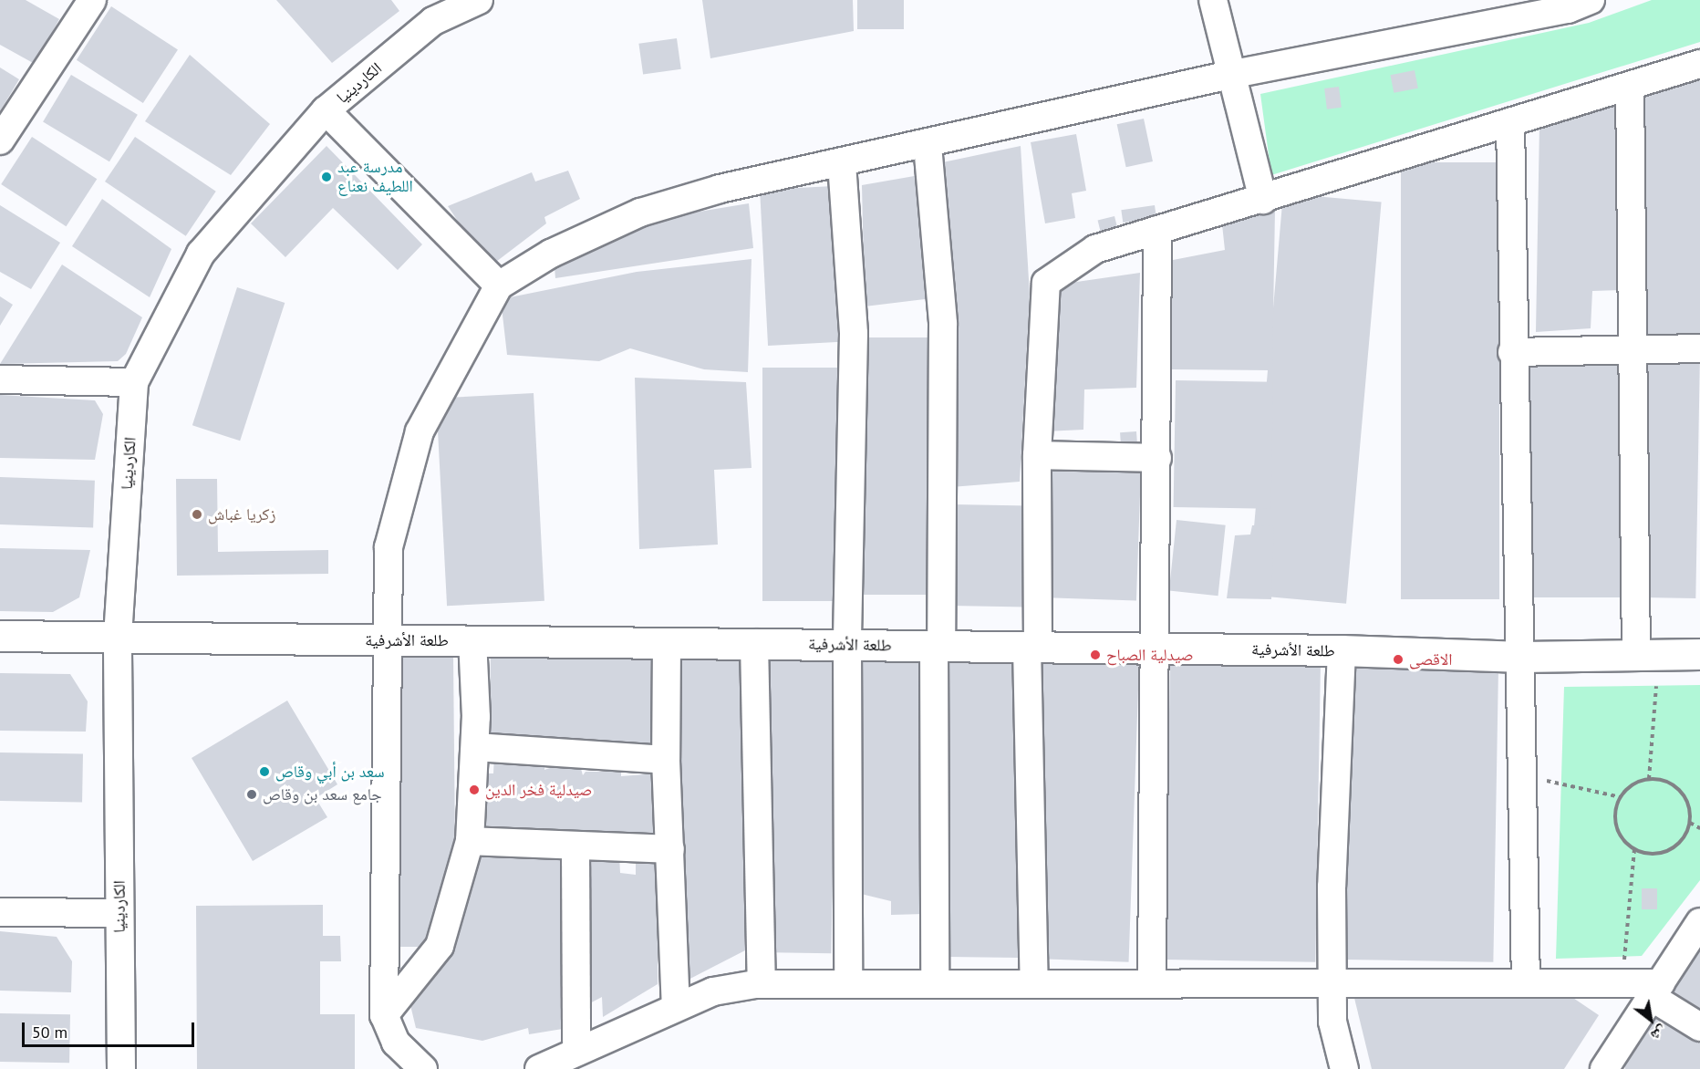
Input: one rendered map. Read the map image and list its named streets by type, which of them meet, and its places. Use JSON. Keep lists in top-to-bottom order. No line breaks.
{"streets":{"main road":["طلعة الأشرفية"],"street":["الكاردينيا"]},"crossings":[["الكاردينيا","طلعة الأشرفية"]],"places":["مدرسة عبد اللطيف نعناع","زكريا غباش","صيدلية الصباح","الاقصى","سعد بن أبي وقاص","صيدلية فخر الدين","جامع سعد بن وقاص"],"scale_bar":"50 m","north":"bottom right"}
